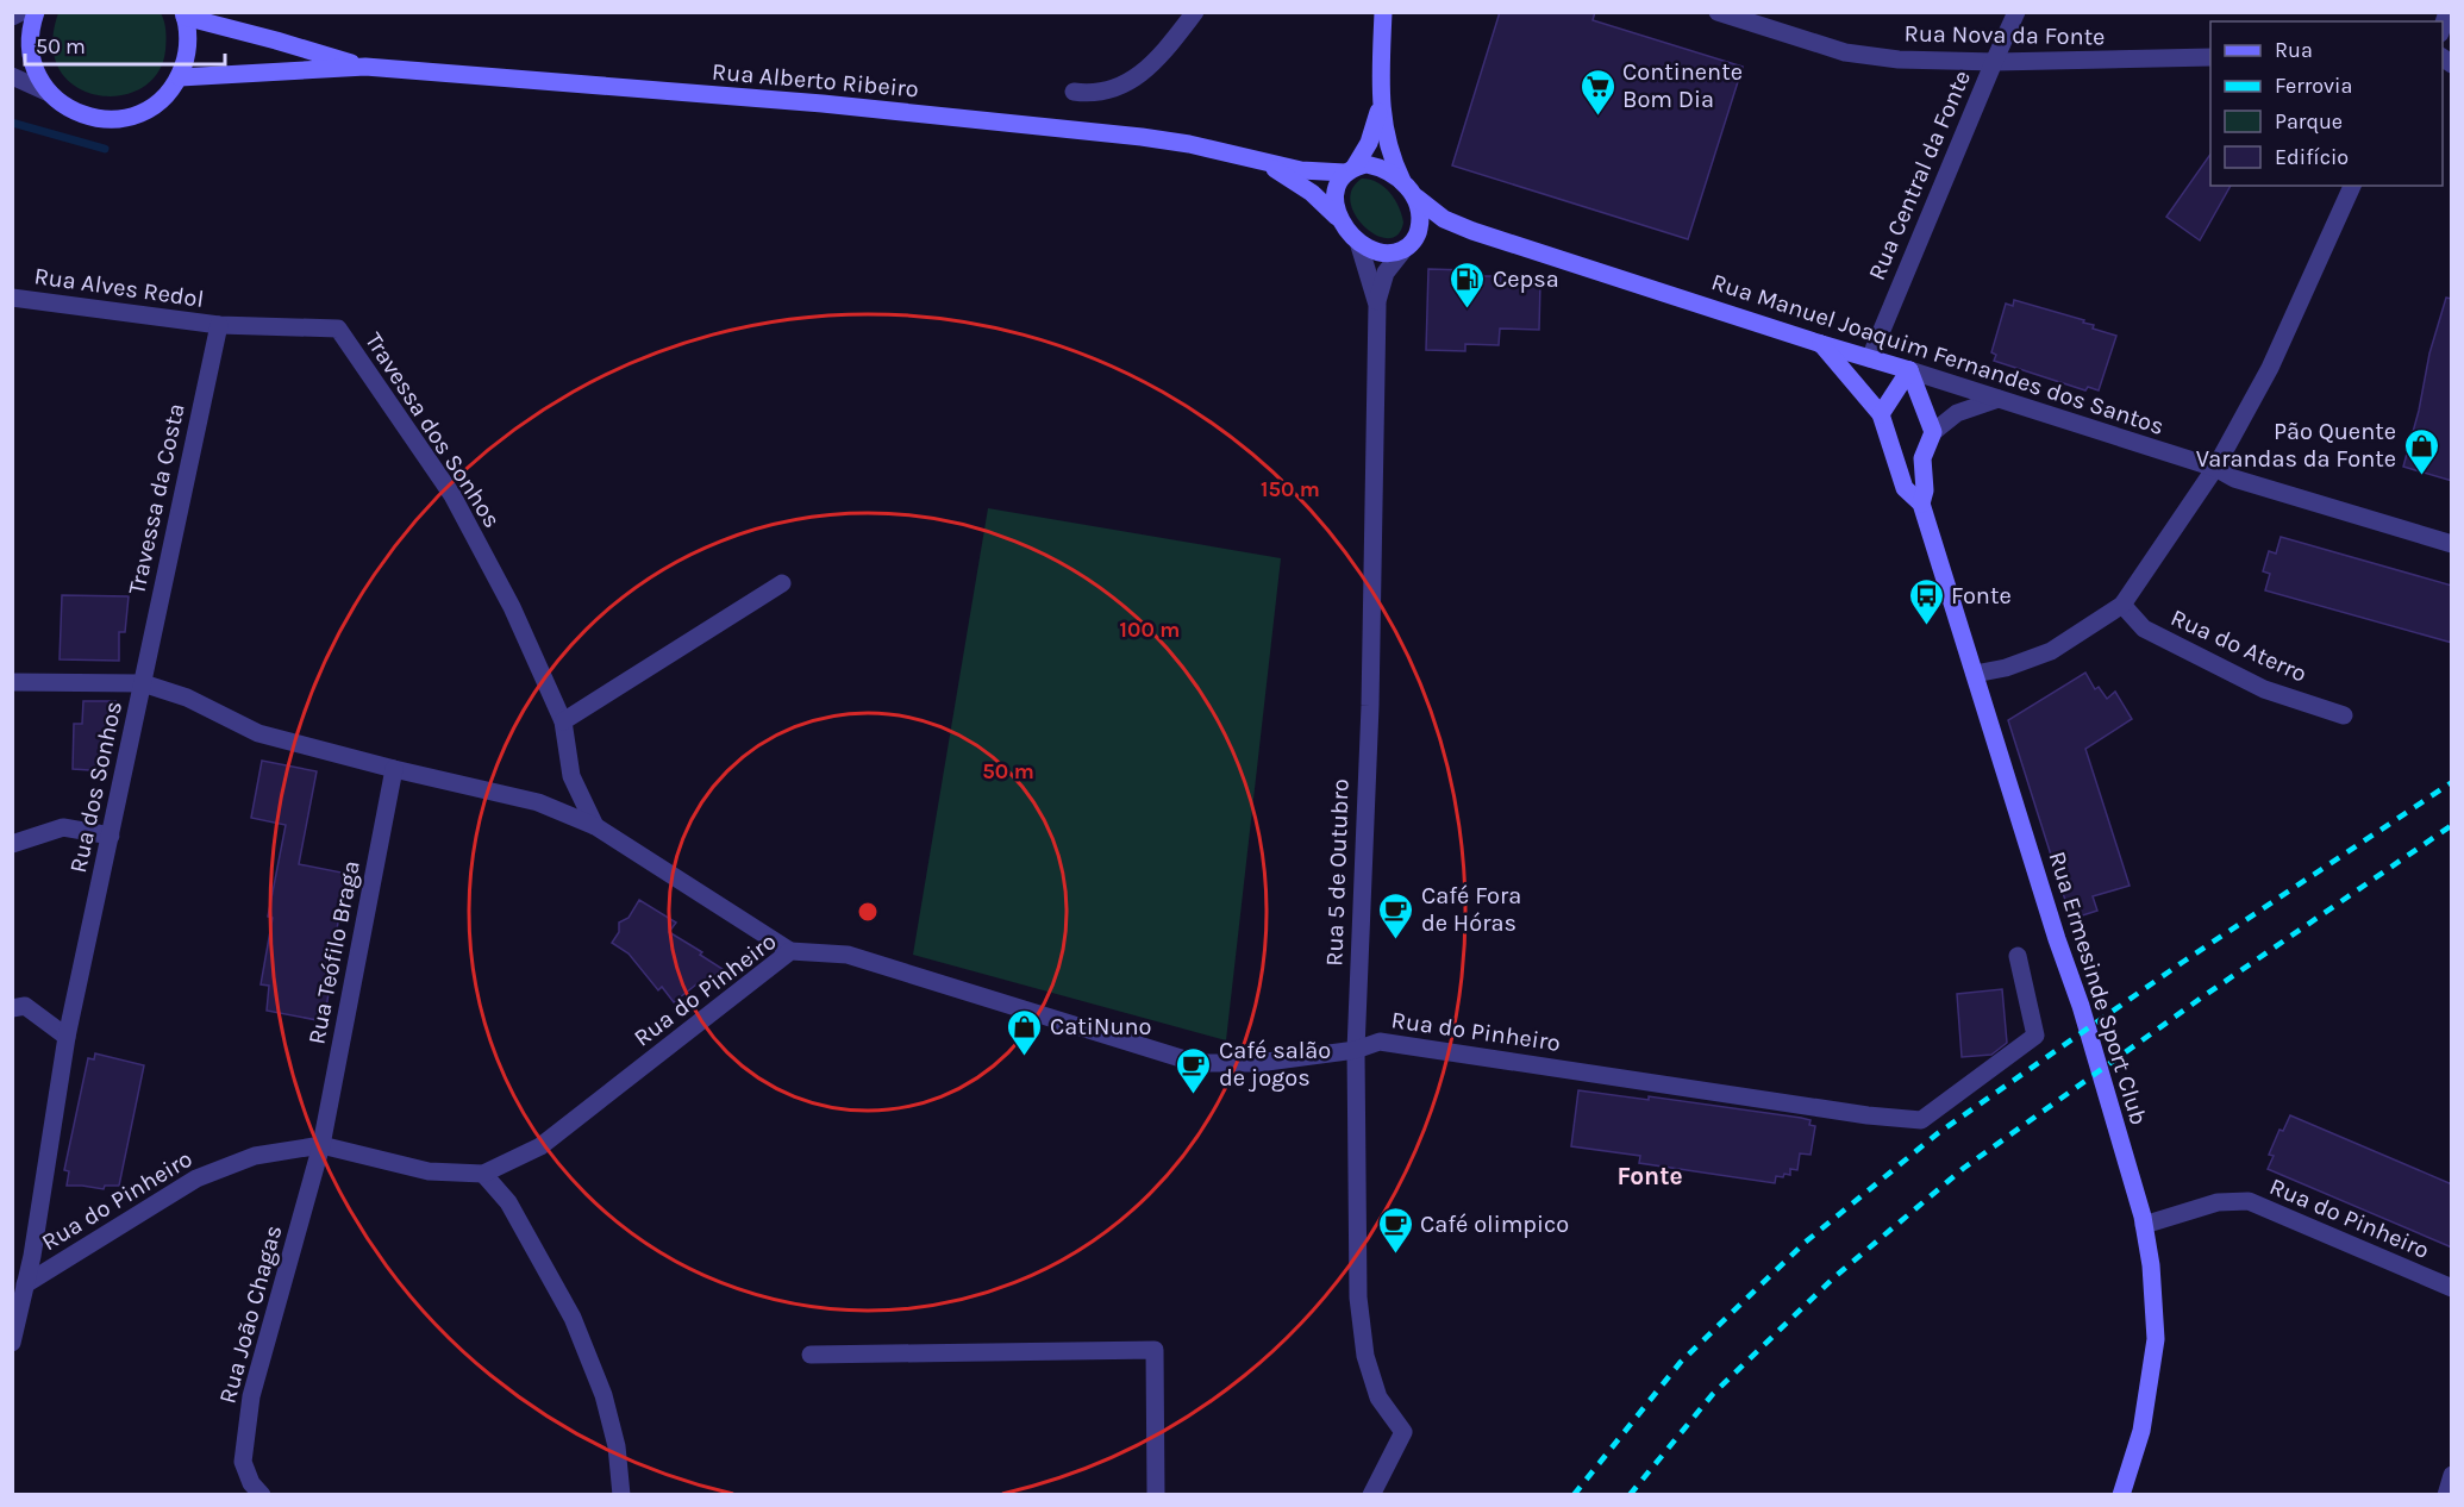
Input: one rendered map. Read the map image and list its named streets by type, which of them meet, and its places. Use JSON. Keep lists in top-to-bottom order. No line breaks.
{"streets":{"main road":["Rua Alberto Ribeiro","Rua Manuel Joaquim Fernandes dos Santos","Rua Ermesinde Sport Club"],"street":["Rua Nova da Fonte","Rua Central da Fonte","Rua Alves Redol","Travessa dos Sonhos","Travessa da Costa","Rua do Aterro","Rua dos Sonhos","Rua 5 de Outubro","Rua Teófilo Braga","Rua do Pinheiro","Rua João Chagas"]},"crossings":[["Rua Nova da Fonte","Rua Central da Fonte"],["Rua Alberto Ribeiro","Rua Manuel Joaquim Fernandes dos Santos"],["Rua Alberto Ribeiro","Rua 5 de Outubro"],["Rua Central da Fonte","Rua Manuel Joaquim Fernandes dos Santos"],["Rua Alves Redol","Travessa dos Sonhos"],["Rua Alves Redol","Travessa da Costa"],["Rua Manuel Joaquim Fernandes dos Santos","Rua 5 de Outubro"],["Rua Manuel Joaquim Fernandes dos Santos","Rua Ermesinde Sport Club"],["Travessa dos Sonhos","Travessa da Costa"],["Travessa dos Sonhos","Rua dos Sonhos"],["Travessa da Costa","Rua dos Sonhos"],["Rua dos Sonhos","Rua Teófilo Braga"],["Rua dos Sonhos","Rua do Pinheiro"],["Rua 5 de Outubro","Rua do Pinheiro"],["Rua Teófilo Braga","Rua do Pinheiro"],["Rua Teófilo Braga","Rua João Chagas"],["Rua Ermesinde Sport Club","Rua do Pinheiro"],["Rua do Pinheiro","Rua João Chagas"]],"districts":["Fonte"],"places":{"supermarket":["Continente Bom Dia"],"fuel station":["Cepsa"],"shop":["Pão Quente Varandas da Fonte","CatiNuno"],"bus stop":["Fonte"],"cafe":["Café Fora de Hóras","Café salão de jogos","Café olimpico"]},"legend":["Rua","Ferrovia","Parque","Edifício"],"scale_bar":"50 m","rings":["150 m","100 m","50 m"]}
